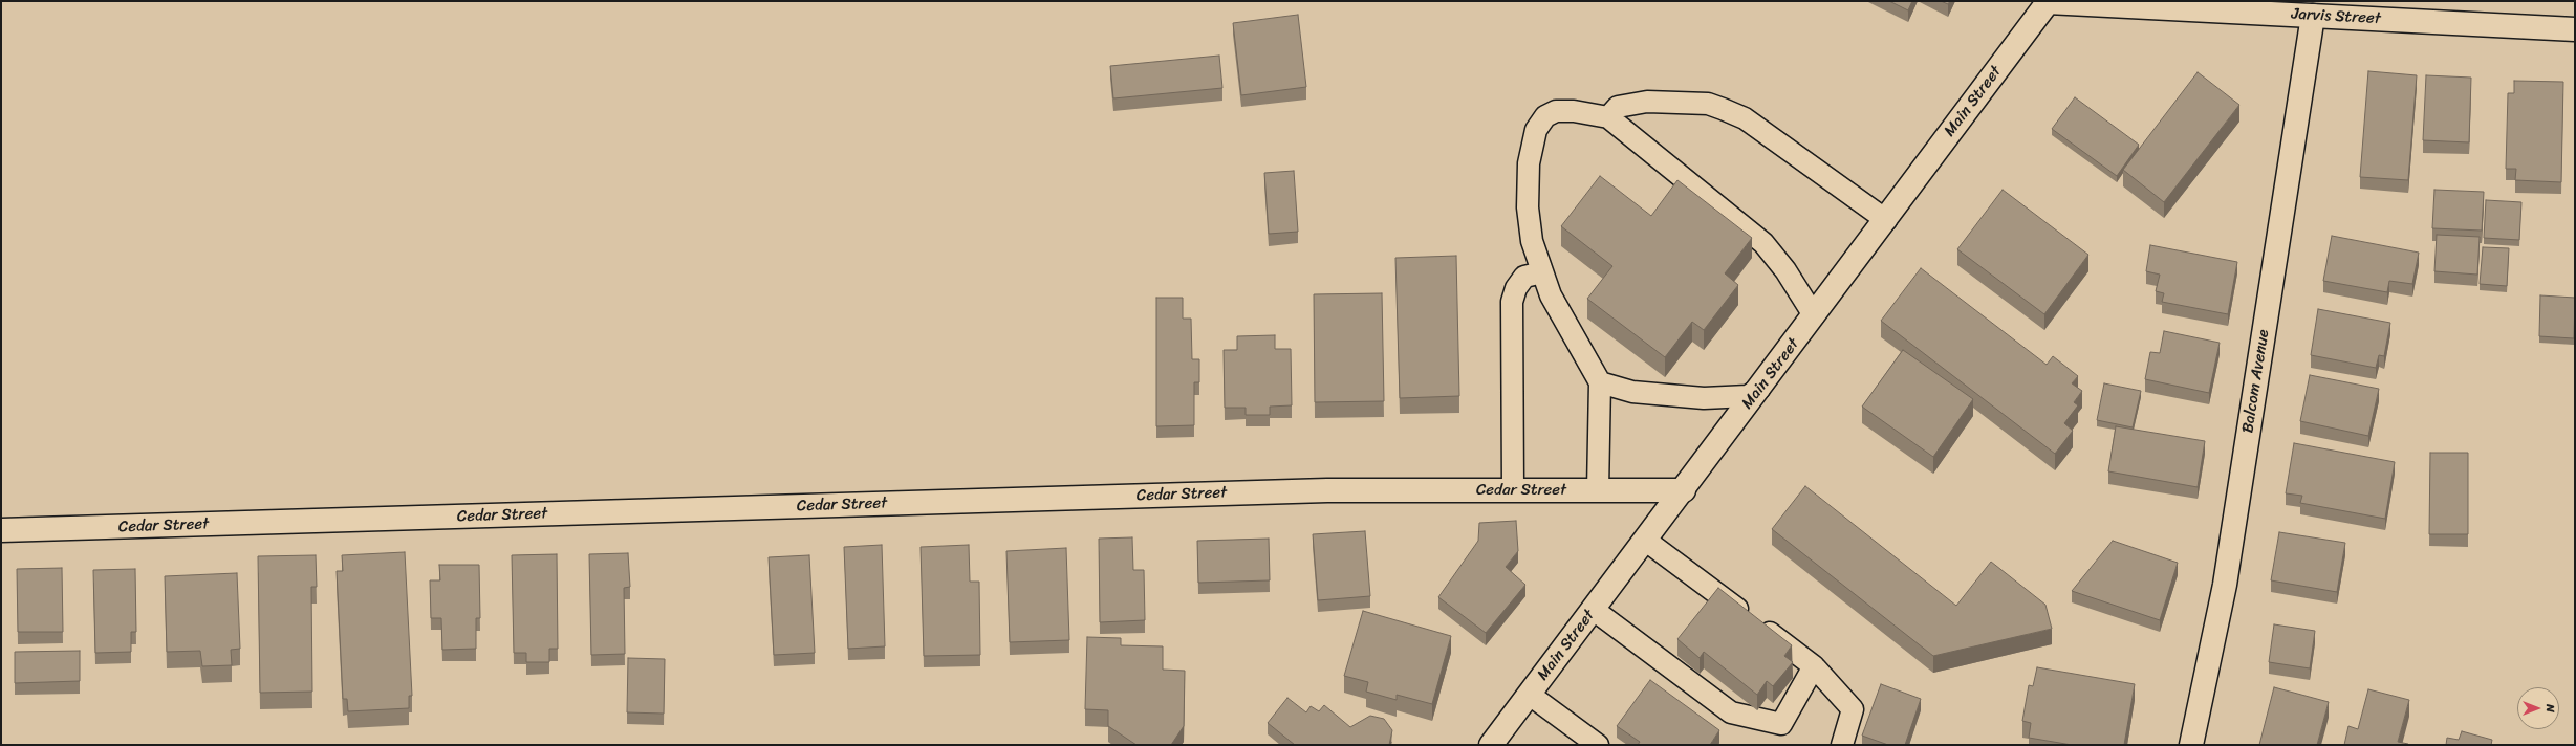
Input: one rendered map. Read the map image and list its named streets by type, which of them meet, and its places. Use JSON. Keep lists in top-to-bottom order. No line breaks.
{"streets":{"street":["Jarvis Street","Main Street","Balcom Avenue","Cedar Street"]},"crossings":[["Jarvis Street","Main Street"],["Jarvis Street","Balcom Avenue"],["Main Street","Cedar Street"]],"north":"right"}
